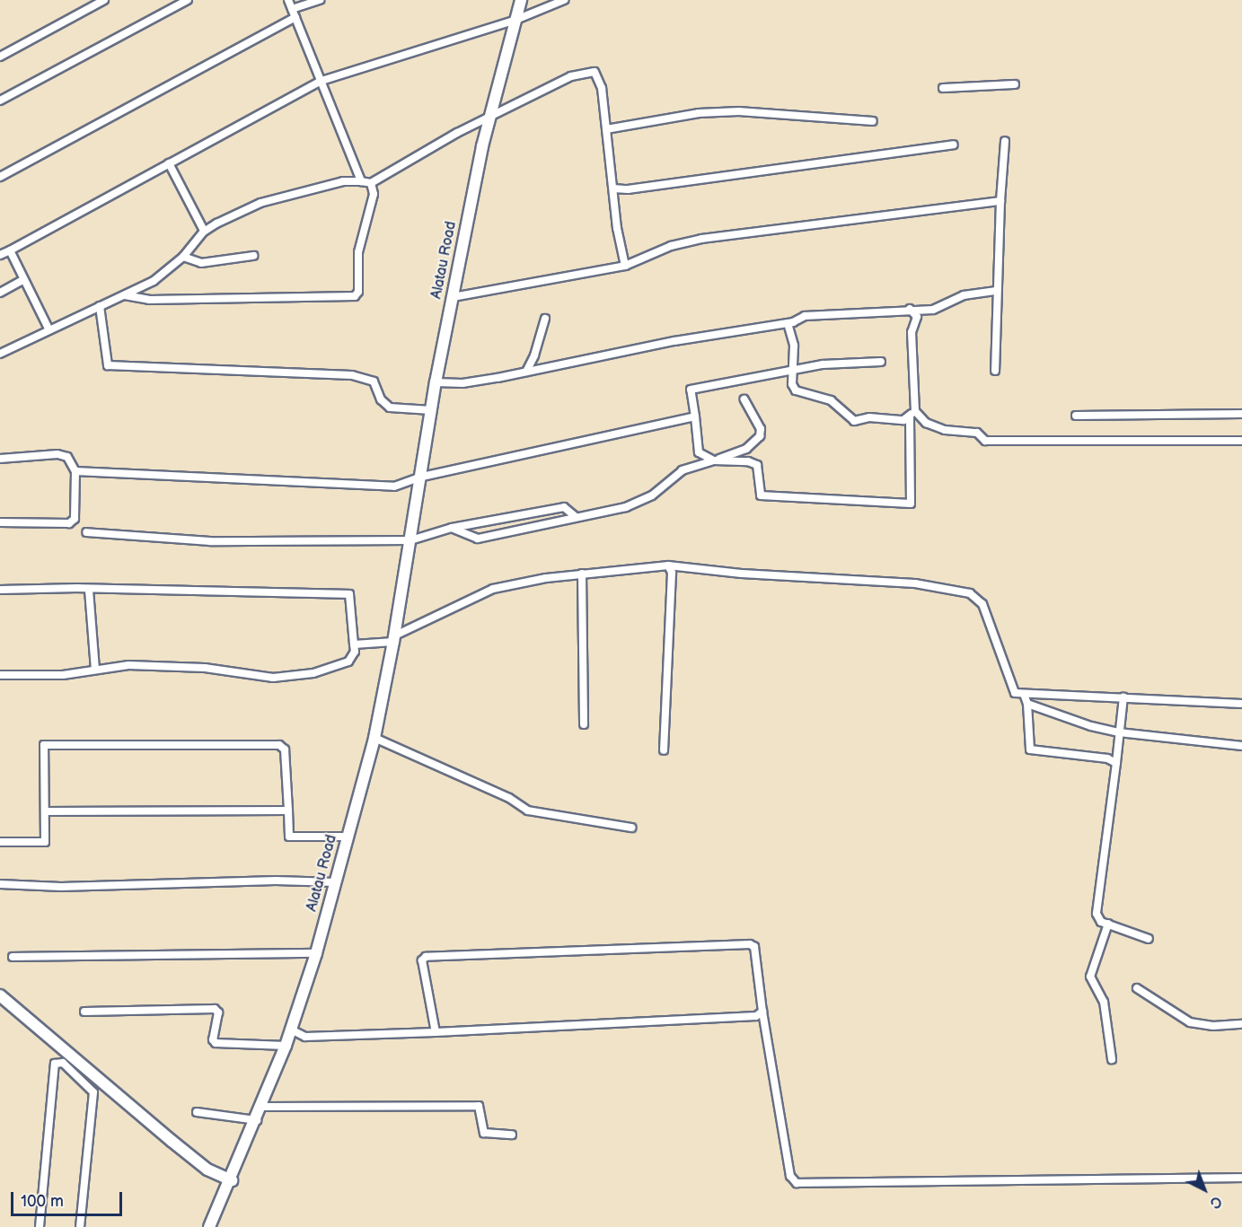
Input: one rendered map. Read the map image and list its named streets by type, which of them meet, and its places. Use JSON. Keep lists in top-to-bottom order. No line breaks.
{"streets":{"main road":["Alatau Road"]},"scale_bar":"100 m","north":"bottom right"}
